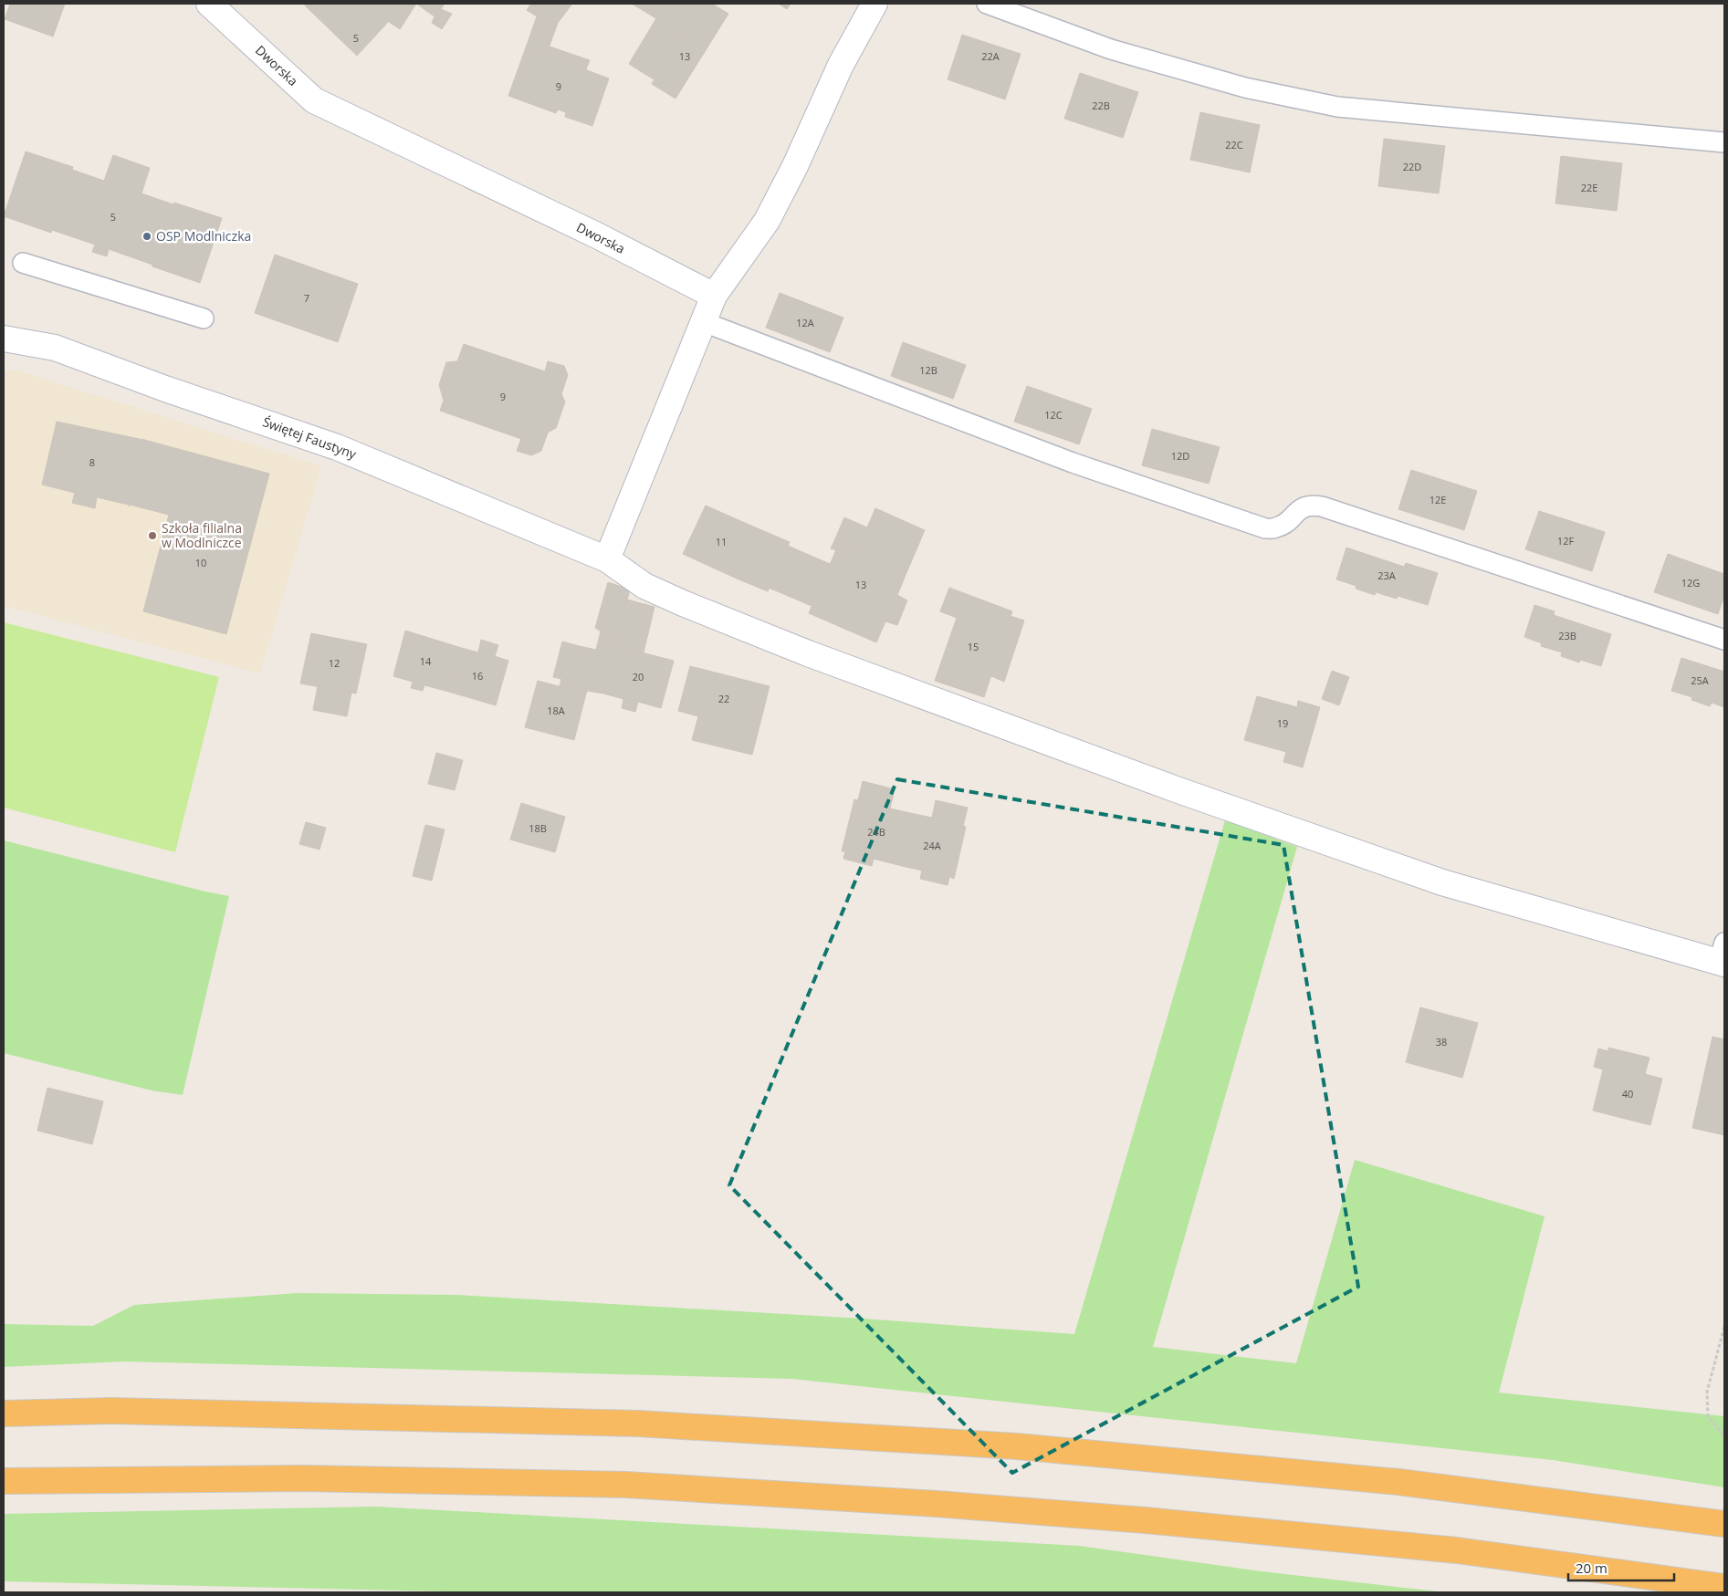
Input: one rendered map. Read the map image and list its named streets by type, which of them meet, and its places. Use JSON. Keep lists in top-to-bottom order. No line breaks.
{"streets":{"street":["Dworska","Świętej Faustyny"]},"places":["OSP Modlniczka","Szkoła filialna w Modlniczce"],"house_numbers":["5","13","22A","9","22B","22C","22D","22E","5","7","12A","12B","9","12C","12D","8","12E","12F","11","10","23A","12G","13","23B","15","14","12","16","20","25A","22","18A","19","18B","24B","24A","38","40"],"scale_bar":"20 m"}
